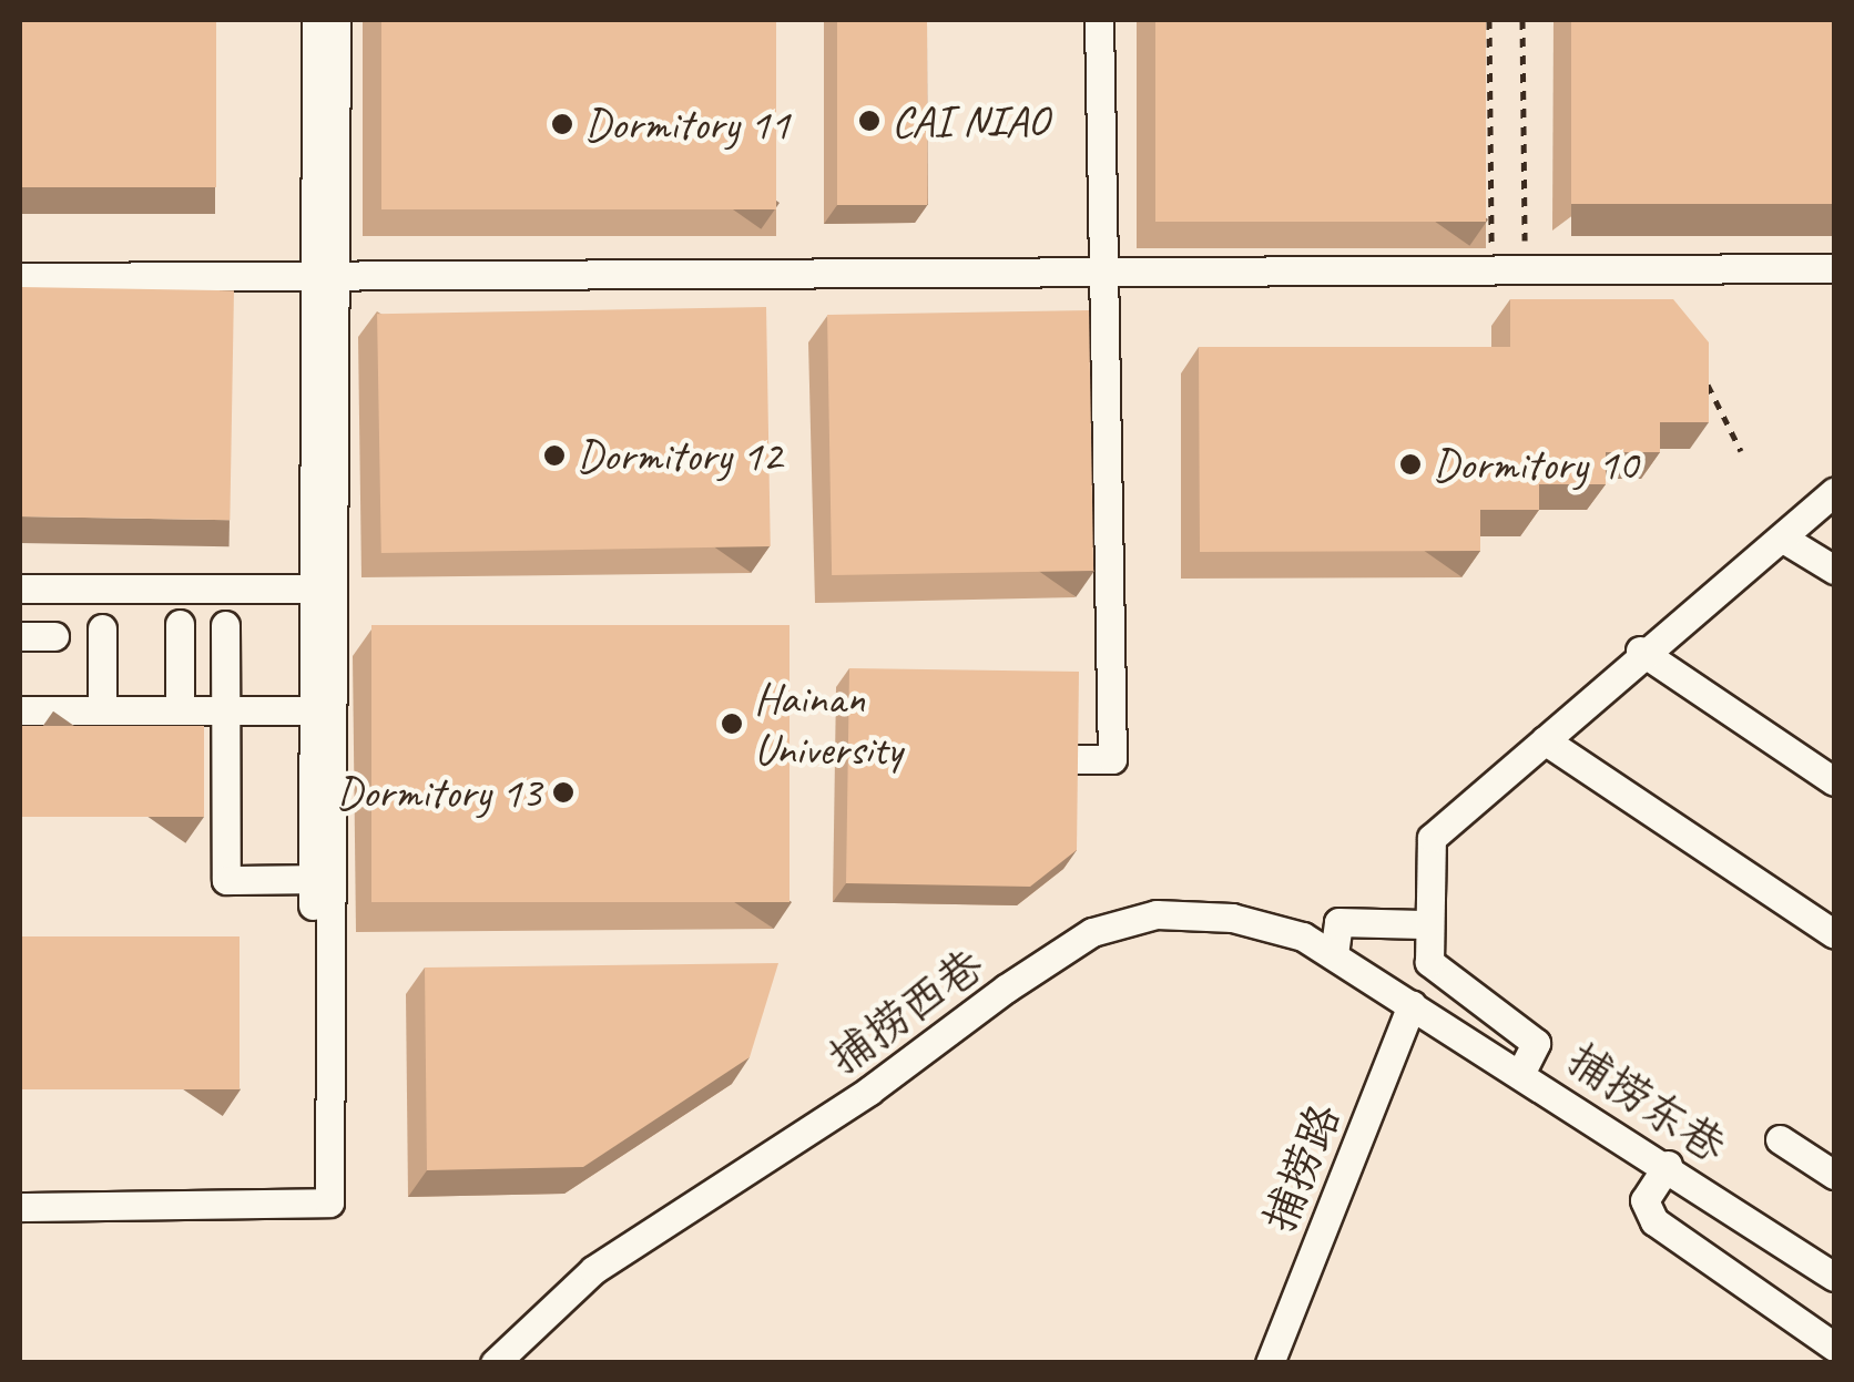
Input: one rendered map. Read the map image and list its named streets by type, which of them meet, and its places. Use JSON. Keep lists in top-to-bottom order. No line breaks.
{"streets":{"street":["捕捞西巷","捕捞东巷","捕捞路"]},"crossings":[["捕捞西巷","捕捞东巷"],["捕捞西巷","捕捞路"],["捕捞东巷","捕捞路"]],"places":["CAI NIAO","Dormitory 11","Dormitory 12","Dormitory 10","Hainan University","Dormitory 13"]}
